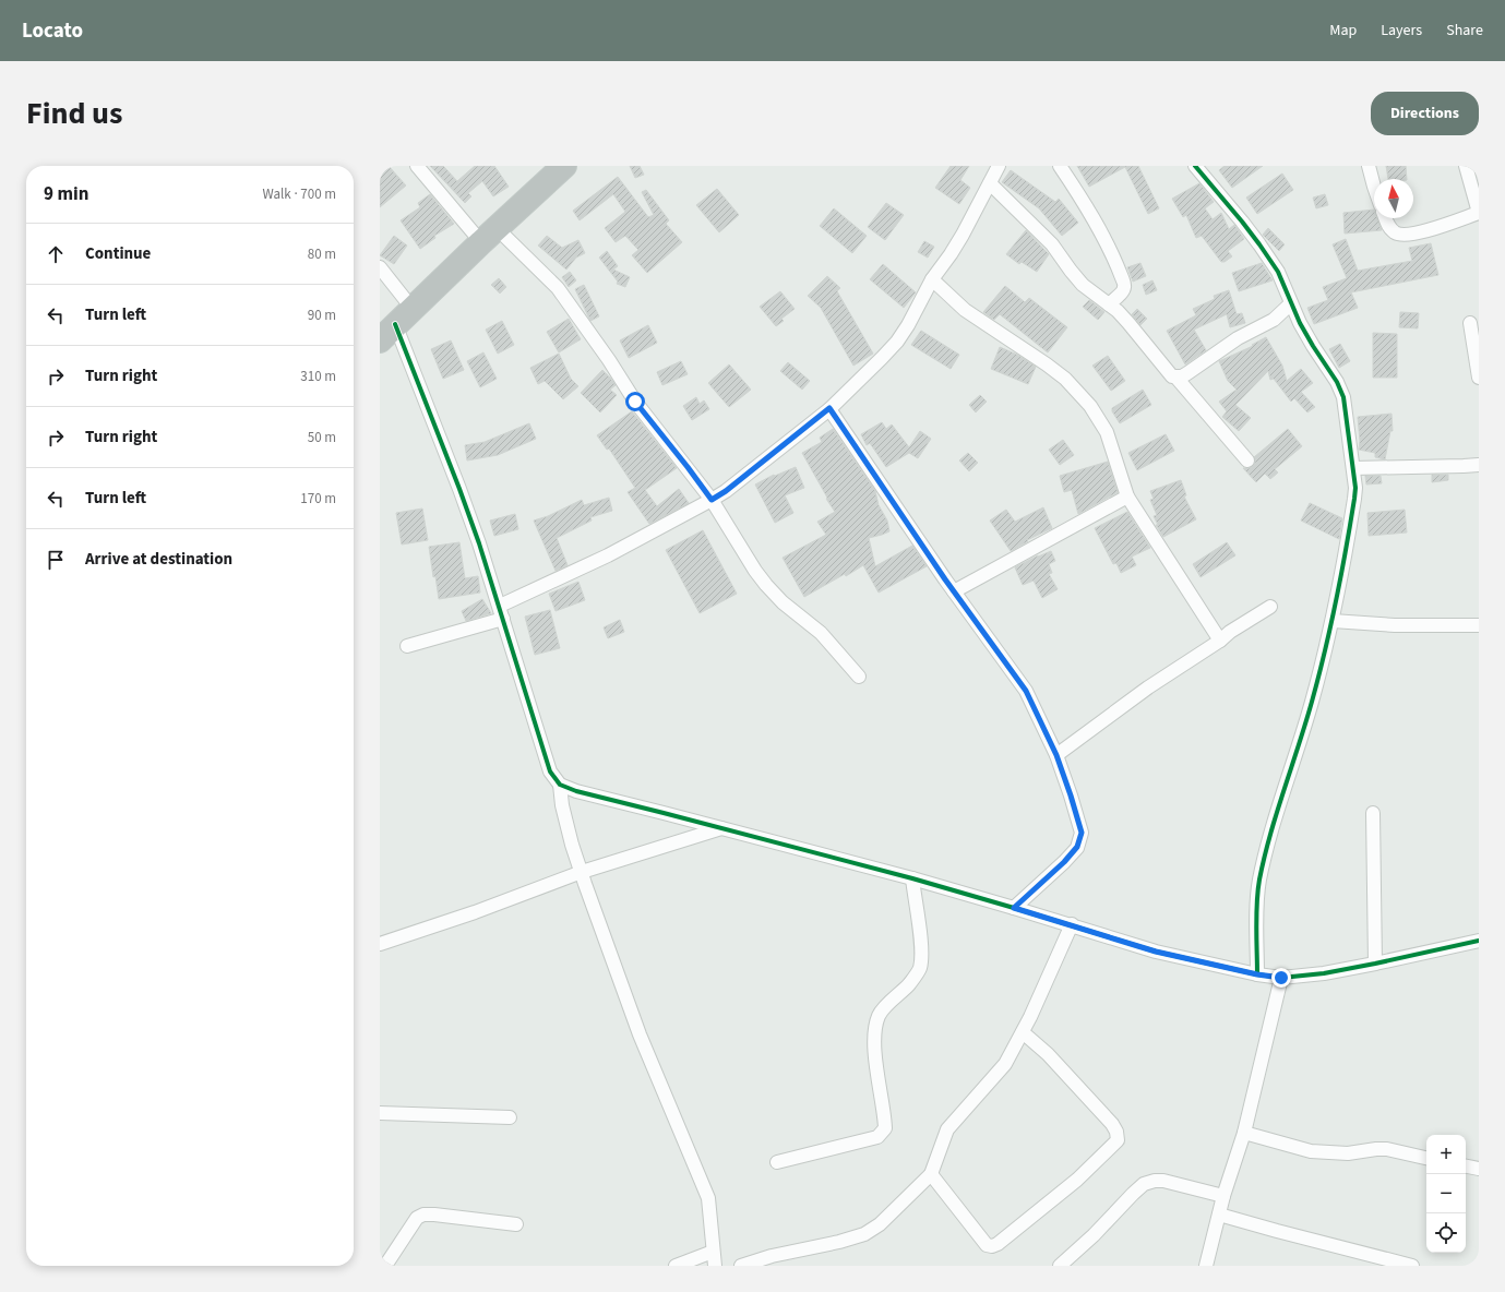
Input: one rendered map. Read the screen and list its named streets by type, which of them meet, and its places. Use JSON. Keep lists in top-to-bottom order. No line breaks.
{"north":"top","page":{"header":"Locato","nav":["Map","Layers","Share"],"title":"Find us","buttons":"Directions","heading":["9 min","Walk · 700 m"],"list":[["Continue","80 m"],["Turn left","90 m"],["Turn right","310 m"],["Turn right","50 m"],["Turn left","170 m"],"Arrive at destination"],"map_buttons":["+","−"]}}
